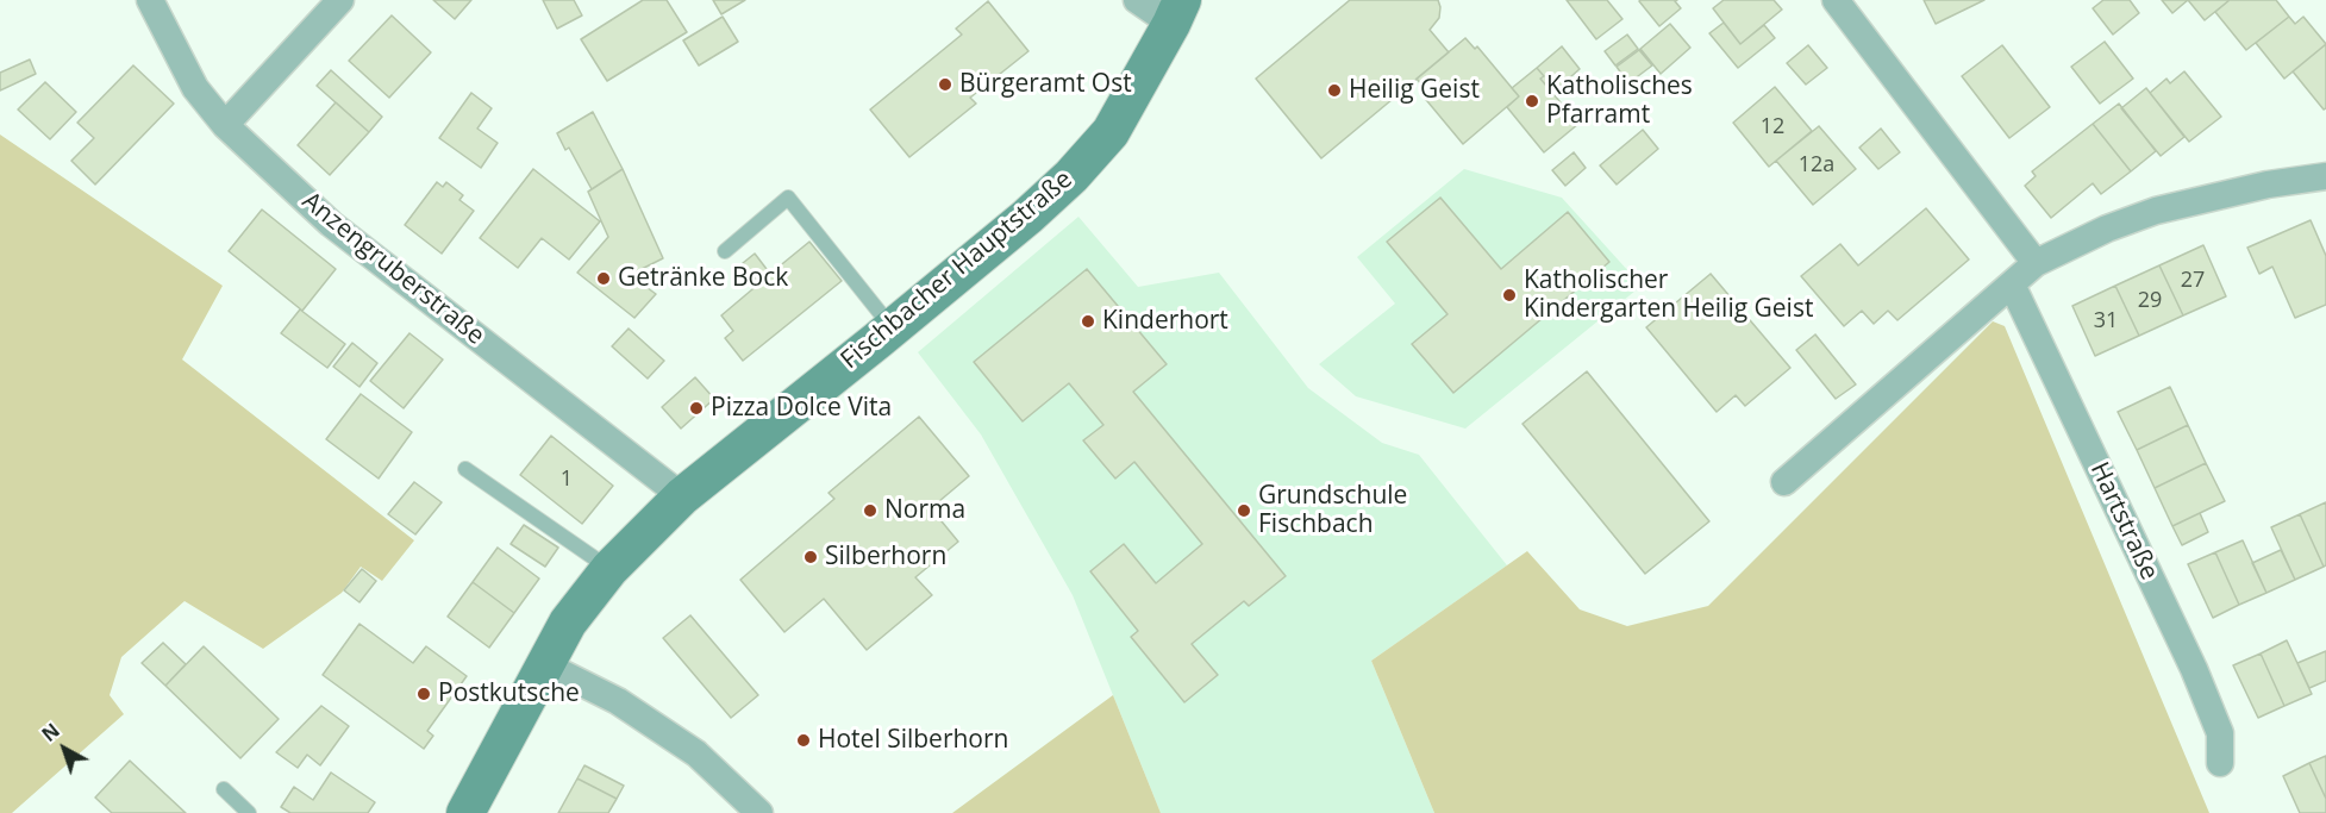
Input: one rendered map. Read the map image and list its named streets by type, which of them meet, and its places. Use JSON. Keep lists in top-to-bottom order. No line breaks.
{"streets":{"main road":["Fischbacher Hauptstraße"],"street":["Anzengruberstraße","Hartstraße"]},"crossings":[["Anzengruberstraße","Fischbacher Hauptstraße"]],"places":["Bürgeramt Ost","Heilig Geist","Katholisches Pfarramt","Getränke Bock","Katholischer Kindergarten Heilig Geist","Kinderhort","Pizza Dolce Vita","Norma","Grundschule Fischbach","Silberhorn","Postkutsche","Hotel Silberhorn"],"house_numbers":["12","12a","27","29","31","1"],"north":"top left"}
